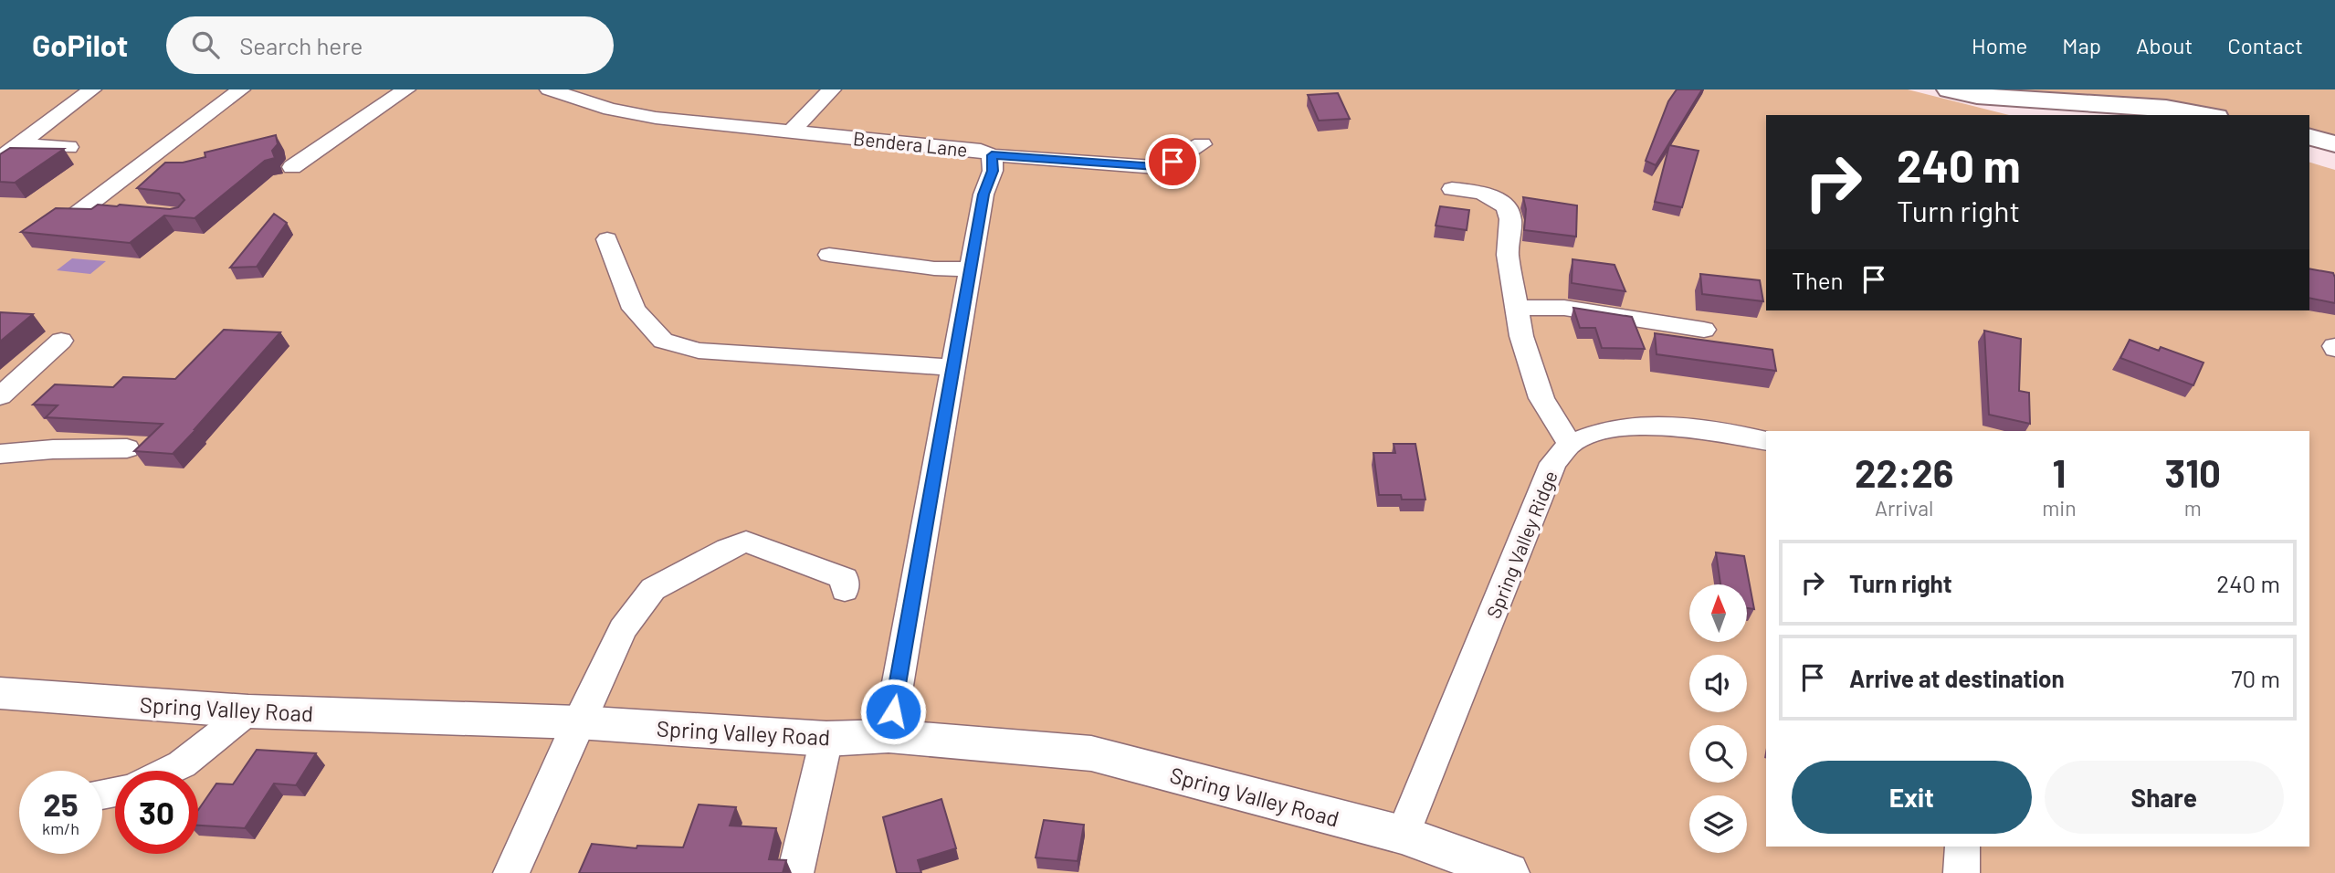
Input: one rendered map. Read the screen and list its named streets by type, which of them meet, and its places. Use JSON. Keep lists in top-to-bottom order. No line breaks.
{"streets":{"street":["Bendera Lane","Spring Valley Ridge","Spring Valley Road"]},"crossings":[["Bendera Lane","Spring Valley Road"],["Spring Valley Ridge","Spring Valley Road"]],"north":"top","page":{"header":"GoPilot","search":"Search here","nav":["Home","Map","About","Contact"],"turn":["240 m","Turn right"],"then":"Then","eta":["22:26","Arrival","1","min","310","m"],"list":[{"name":"Turn right","value":"240 m"},{"name":"Arrive at destination","value":"70 m"}],"buttons":["Exit","Share"],"speed":"25 km/h","limit":"30"}}
